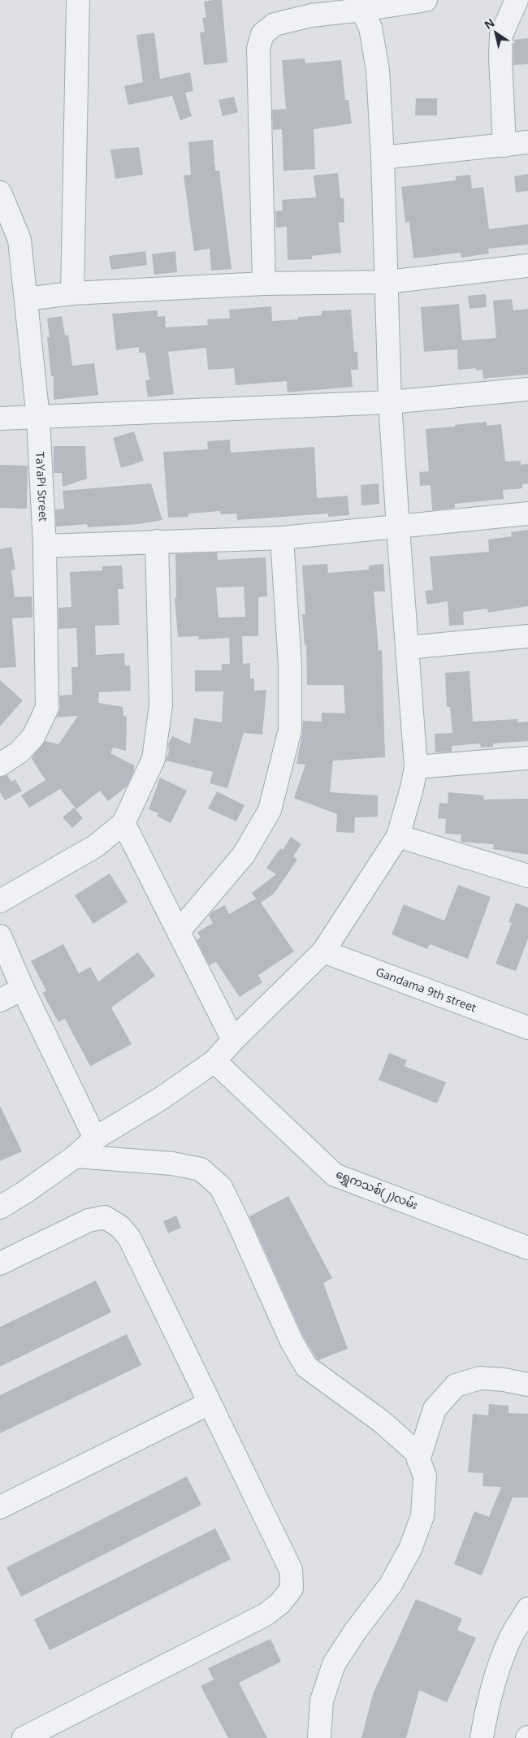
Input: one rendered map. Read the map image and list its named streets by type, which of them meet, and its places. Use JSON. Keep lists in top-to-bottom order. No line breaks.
{"streets":{"street":["TaYaPi Street","Gandama 9th street","ရွှေကသစ်(၂)လမ်း"]},"north":"top left"}
